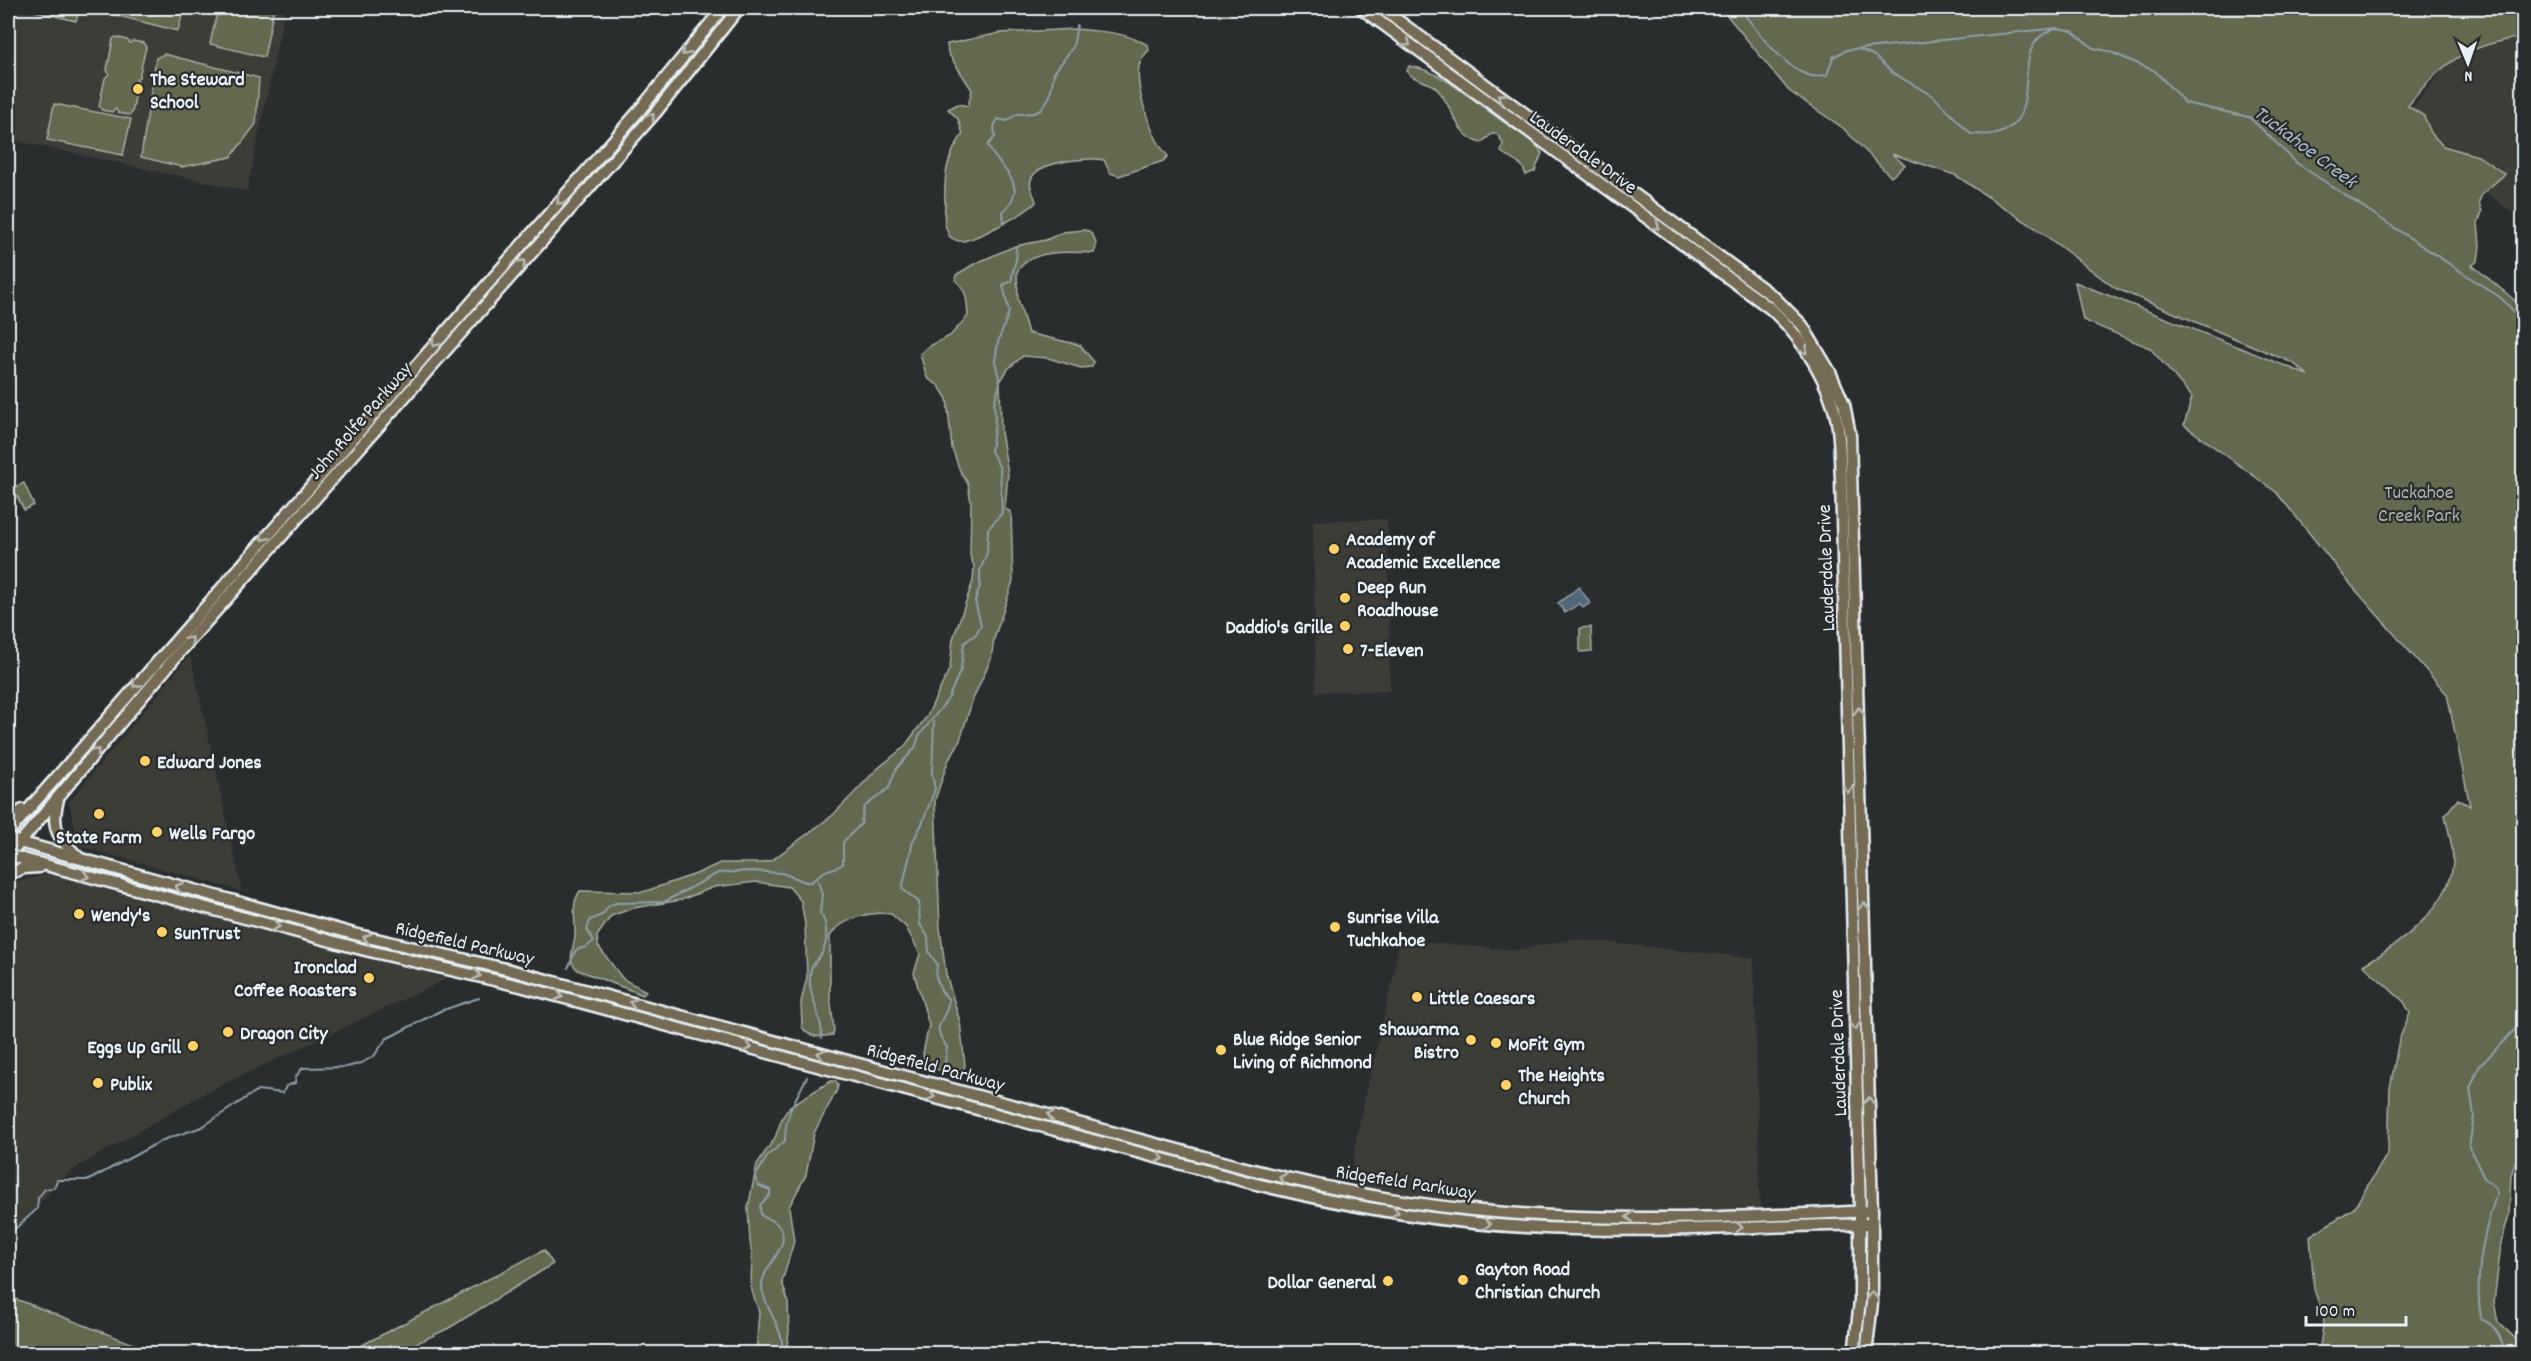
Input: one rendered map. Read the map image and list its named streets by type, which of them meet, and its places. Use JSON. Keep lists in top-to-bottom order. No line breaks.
{"streets":{"main road":["Lauderdale Drive","John Rolfe Parkway","Ridgefield Parkway"]},"crossings":[["Lauderdale Drive","Ridgefield Parkway"],["John Rolfe Parkway","Ridgefield Parkway"]],"water":["Tuckahoe Creek"],"parks":["Tuckahoe Creek Park"],"places":["The Steward School","Academy of Academic Excellence","Deep Run Roadhouse","Daddio's Grille","7-Eleven","Edward Jones","State Farm","Wells Fargo","Wendy's","Sunrise Villa Tuchkahoe","SunTrust","Ironclad Coffee Roasters","Little Caesars","Dragon City","Shawarma Bistro","MoFit Gym","Eggs Up Grill","Blue Ridge Senior Living of Richmond","Publix","The Heights Church","Gayton Road Christian Church","Dollar General"],"scale_bar":"100 m","north":"bottom"}
